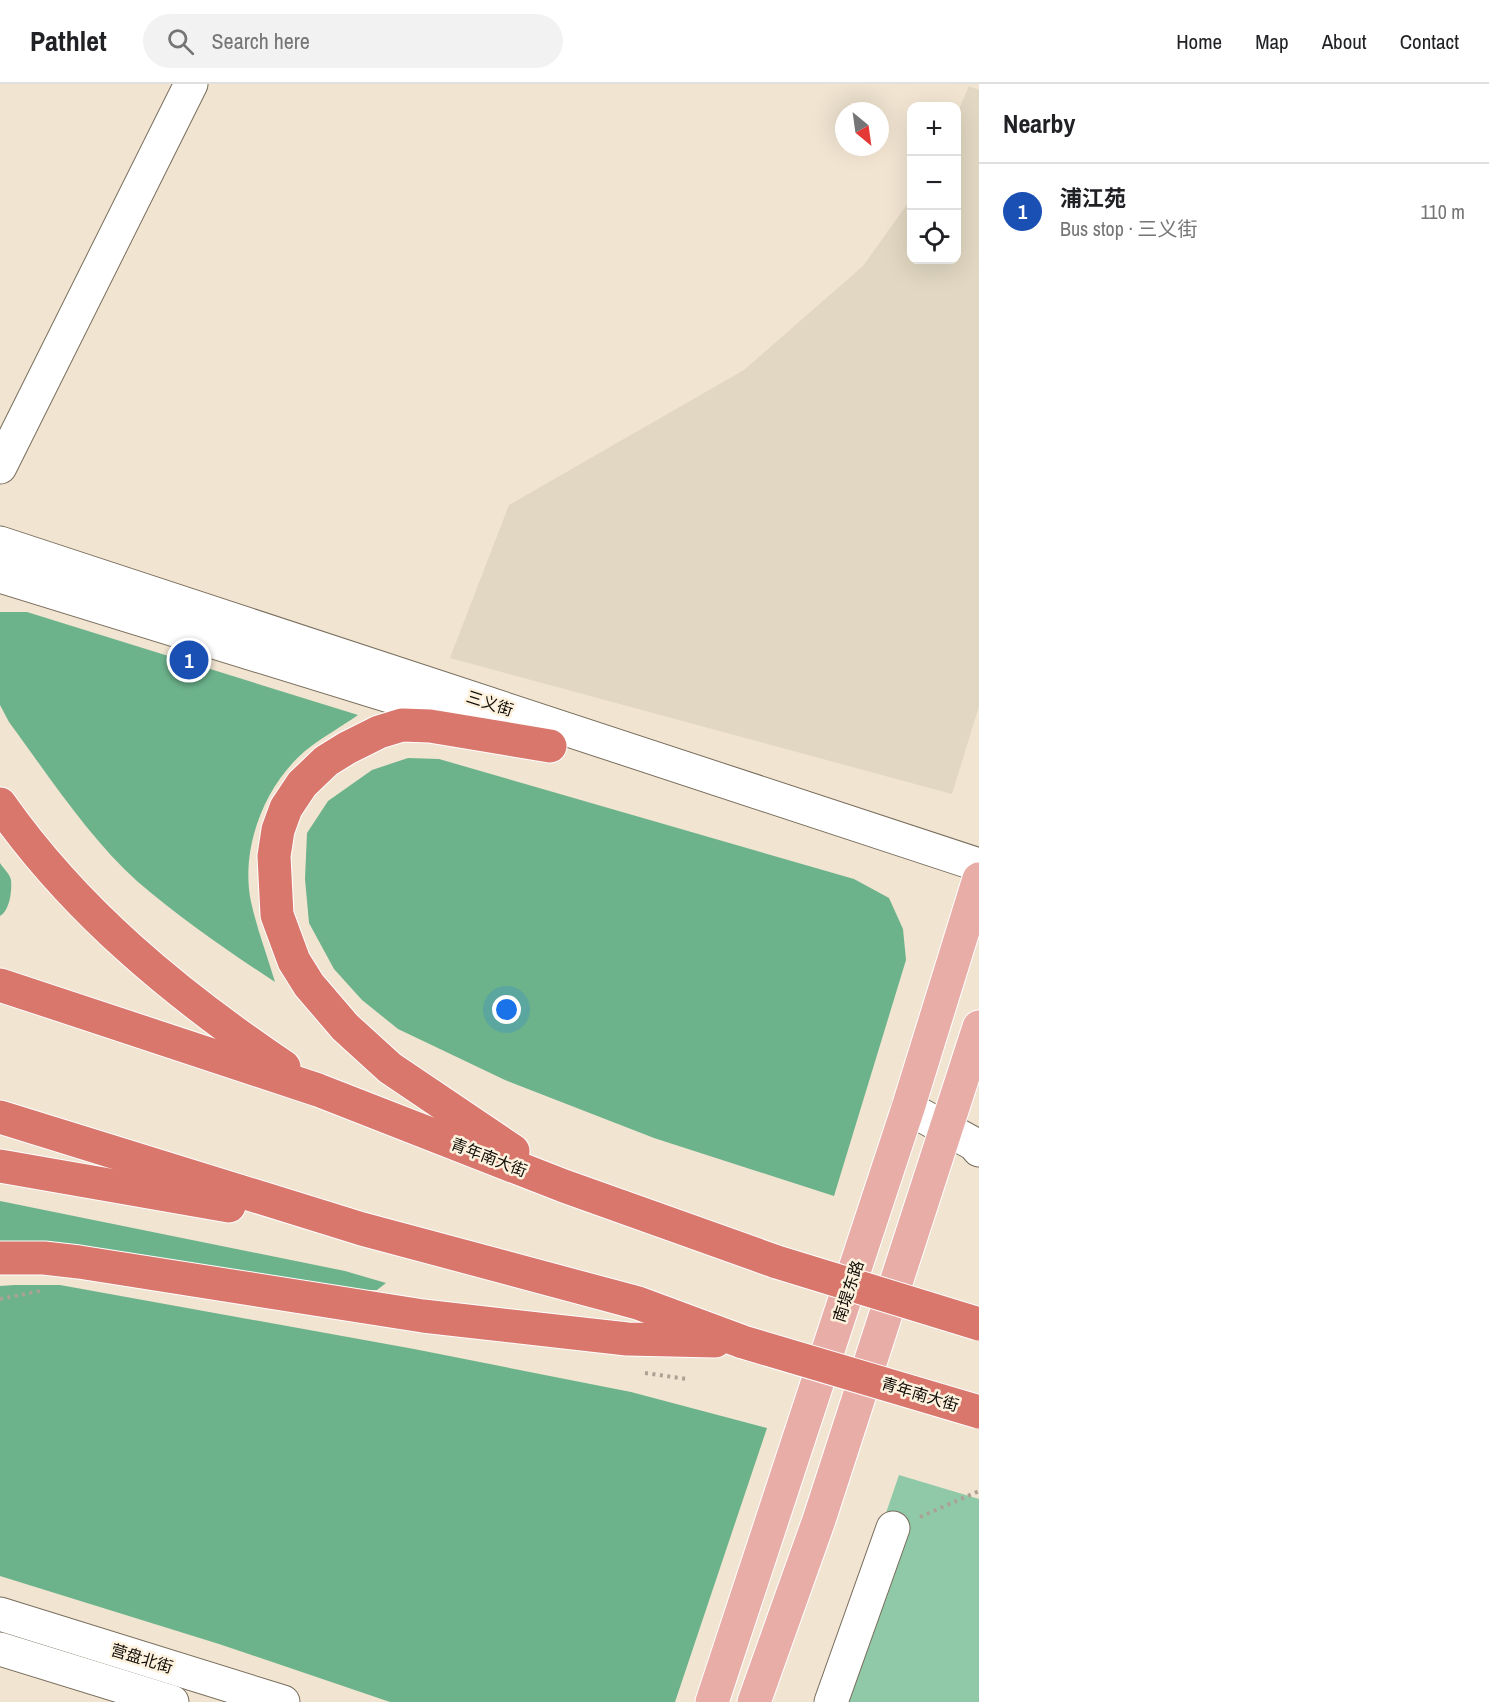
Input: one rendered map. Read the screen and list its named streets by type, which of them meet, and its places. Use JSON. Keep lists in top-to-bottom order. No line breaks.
{"streets":{"highway":["青年南大街"],"main road":["南堤东路"],"street":["三义街","营盘北街"]},"crossings":[["三义街","南堤东路"]],"north":"bottom right","page":{"header":"Pathlet","search":"Search here","nav":["Home","Map","About","Contact"],"heading":"Nearby","map_buttons":["+","−"],"list":[{"mark":"1","name":"浦江苑","note":"Bus stop · 三义街","value":"110 m"}],"pins":"1"}}
